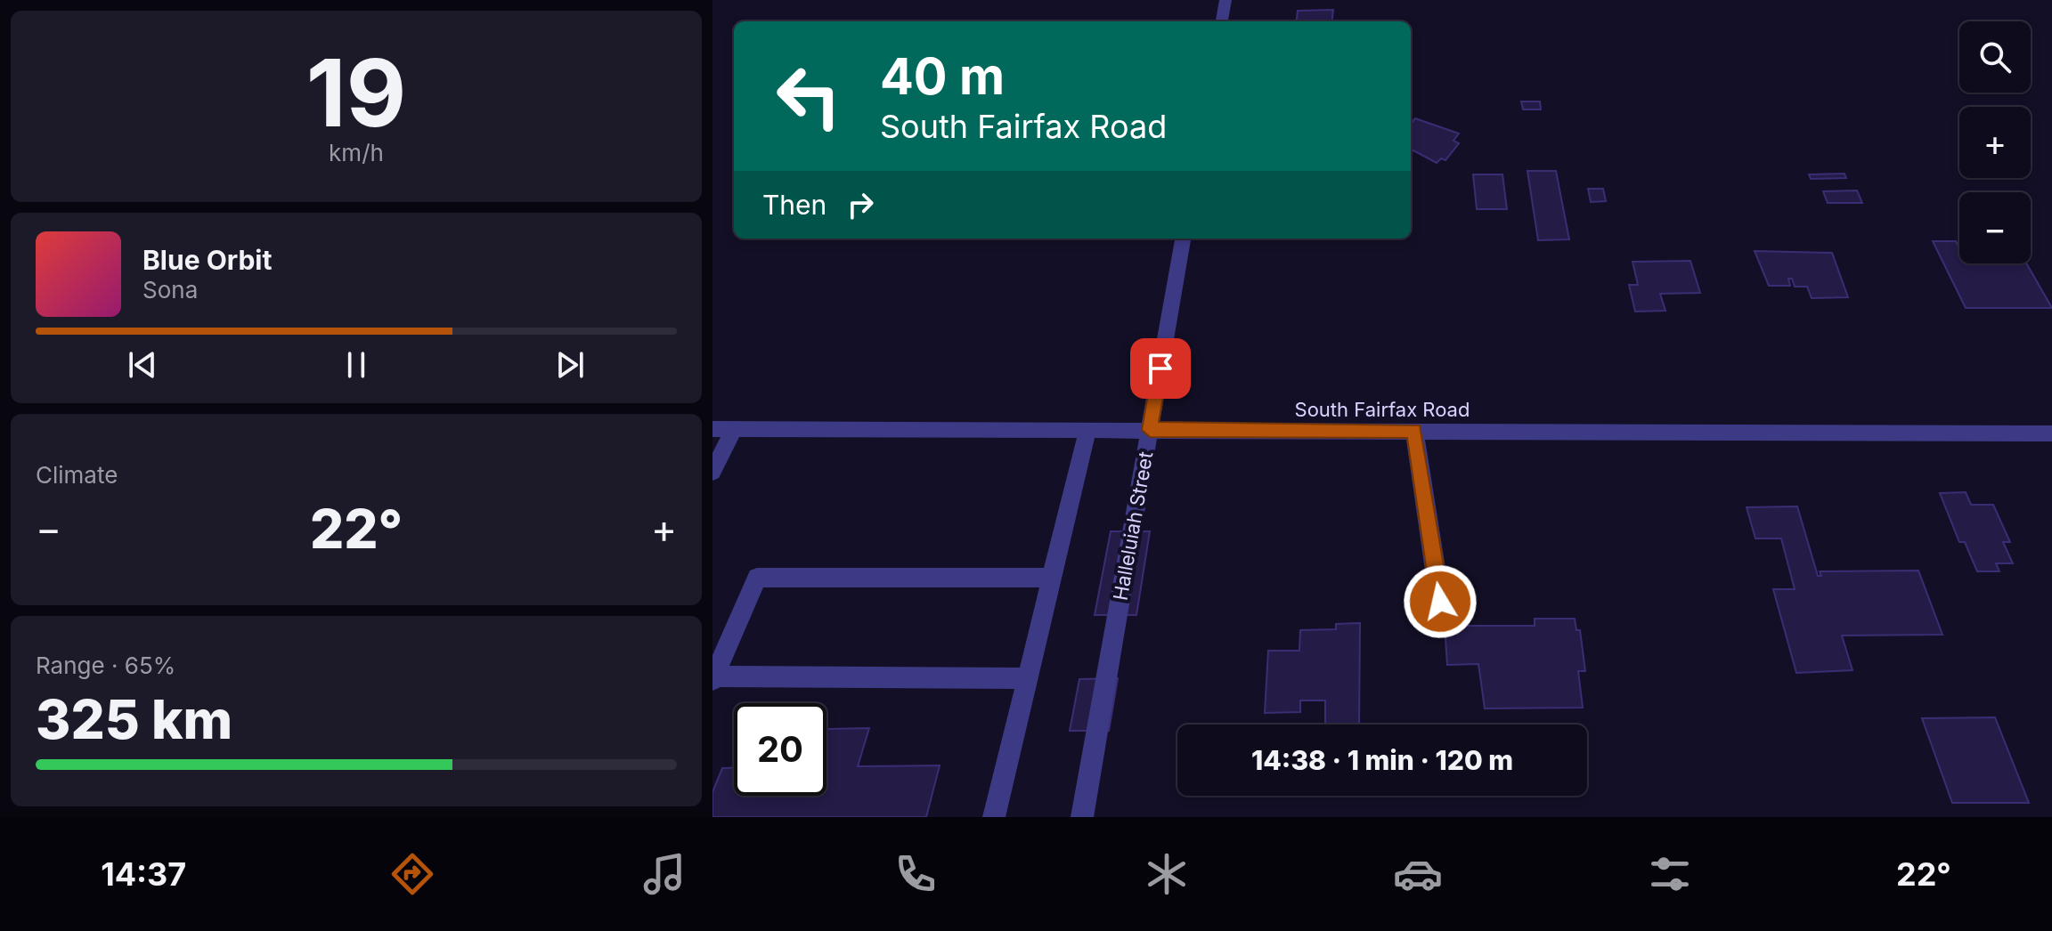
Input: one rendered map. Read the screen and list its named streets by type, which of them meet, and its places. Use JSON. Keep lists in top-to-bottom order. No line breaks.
{"streets":{"street":["South Fairfax Road","Halleluiah Street"]},"crossings":[["South Fairfax Road","Halleluiah Street"]],"page":{"tile":[["19","km/h"],"Climate",["Range · 65%","325 km"]],"map_buttons":["+","−"],"turn":["40 m","South Fairfax Road"],"then":"Then","song":["Blue Orbit","Sona"],"heat":["−","22°","+"],"limit":"20","trip":"14:38 · 1 min · 120 m","tabs":["14:37","22°"]}}
